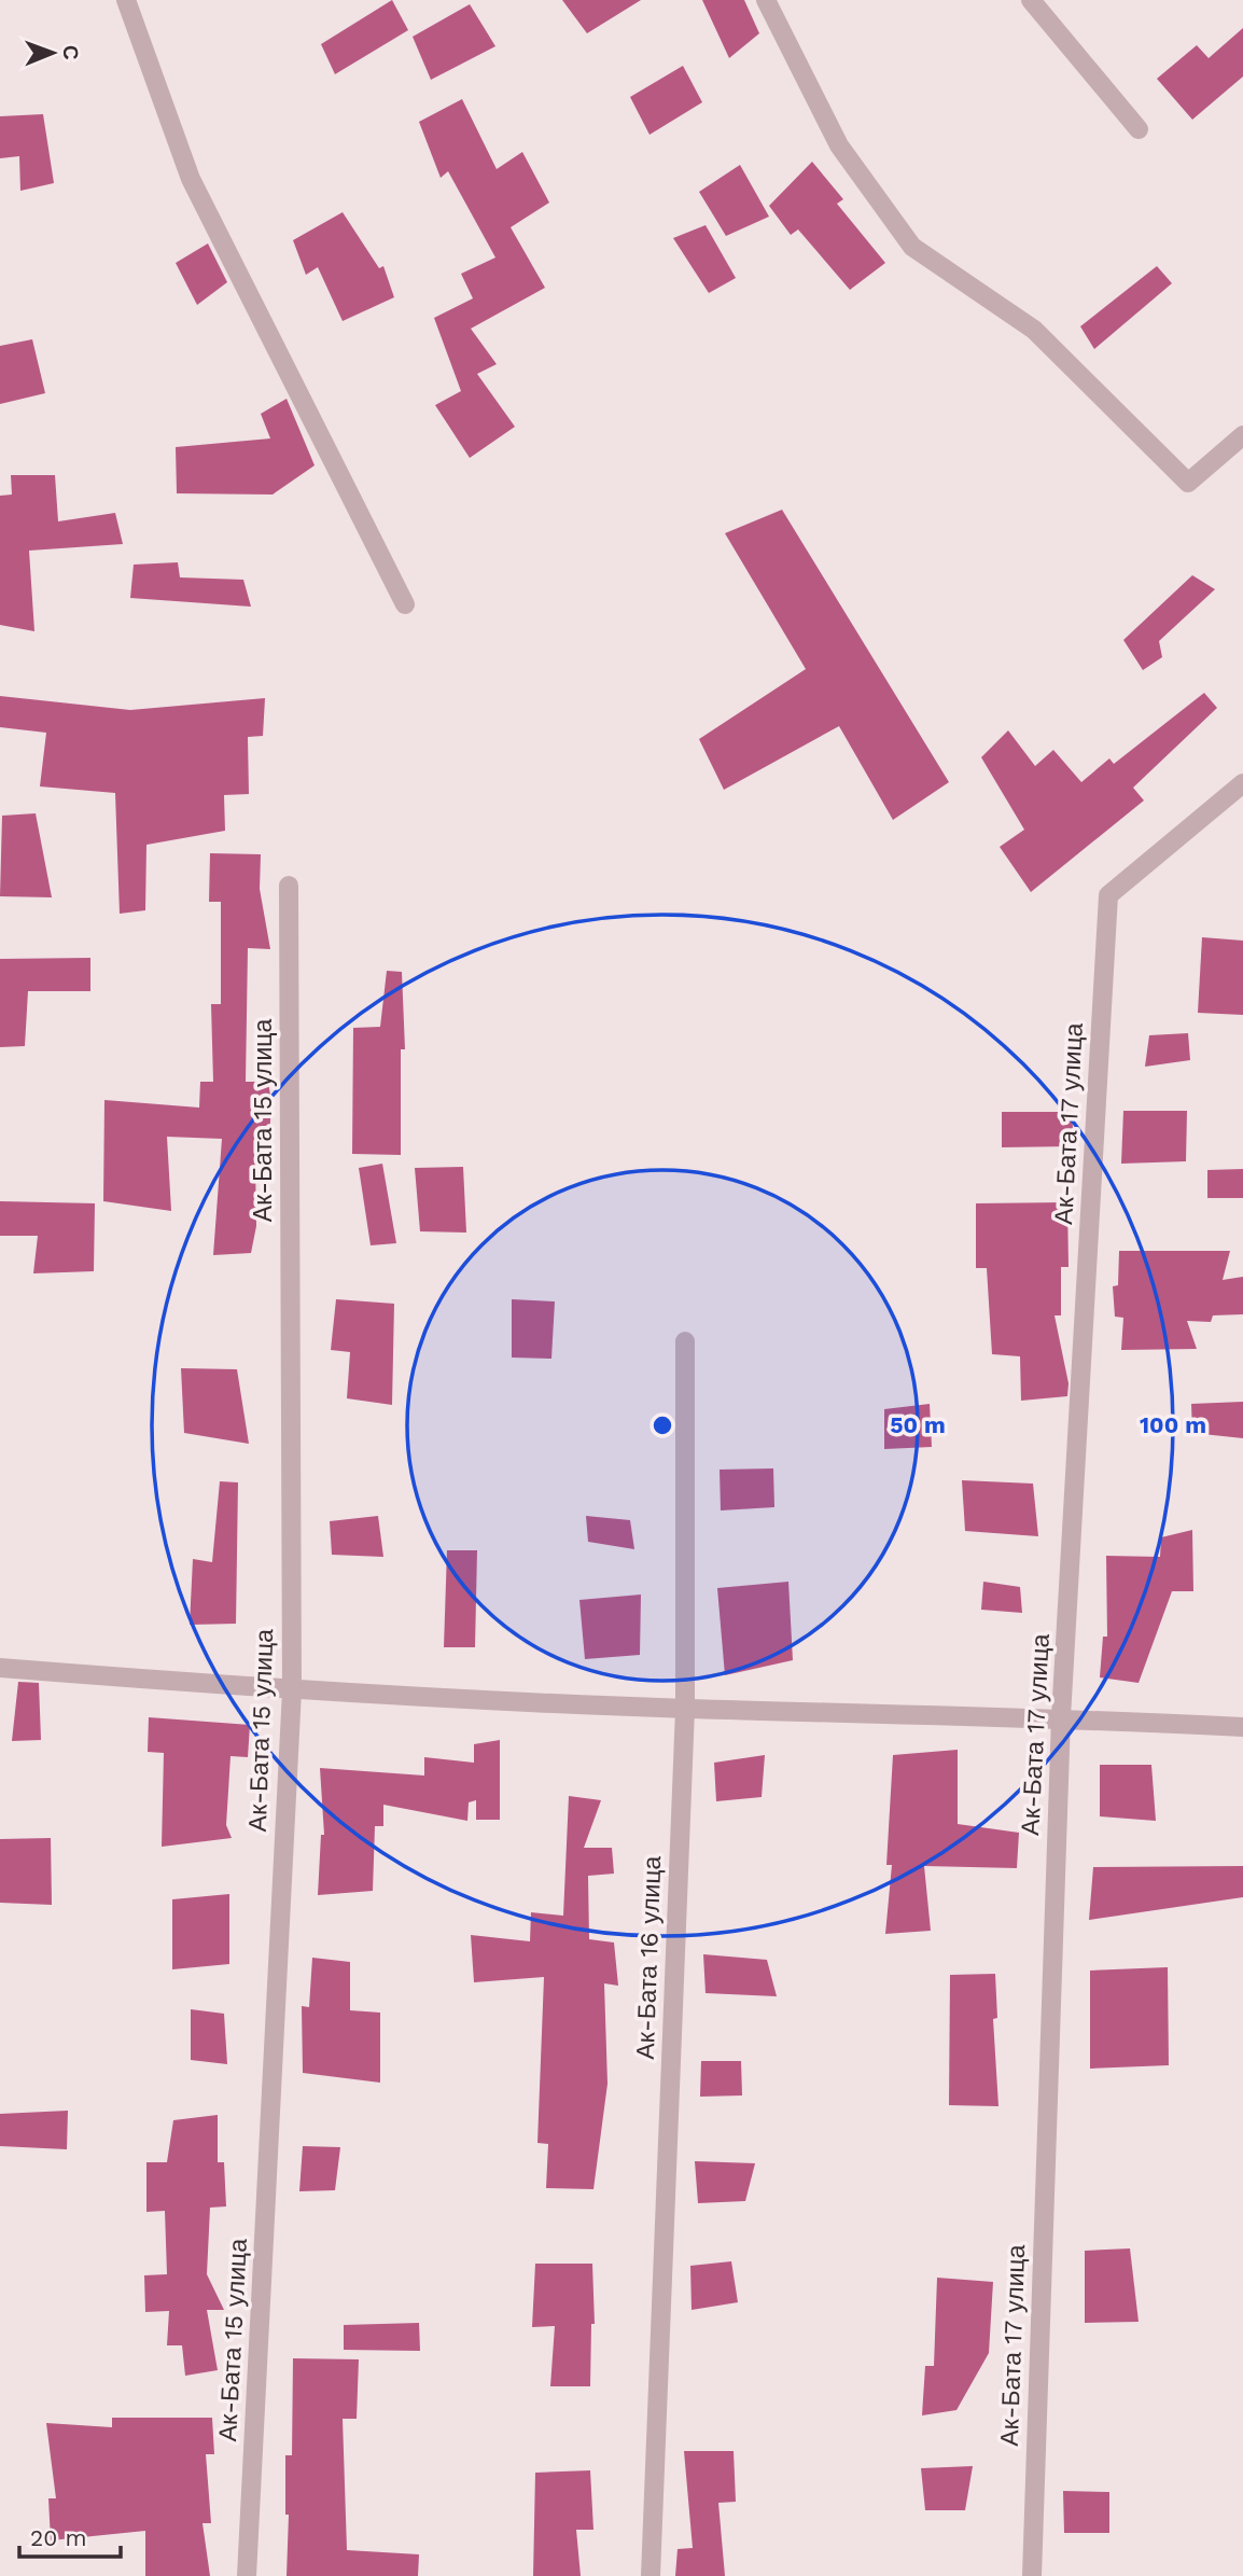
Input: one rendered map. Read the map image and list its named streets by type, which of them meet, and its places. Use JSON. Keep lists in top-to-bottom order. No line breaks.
{"streets":{"street":["Ак-Бата 15 улица","Ак-Бата 17 улица","Ак-Бата 16 улица"]},"scale_bar":"20 m","north":"right","rings":["50 m","100 m"]}
